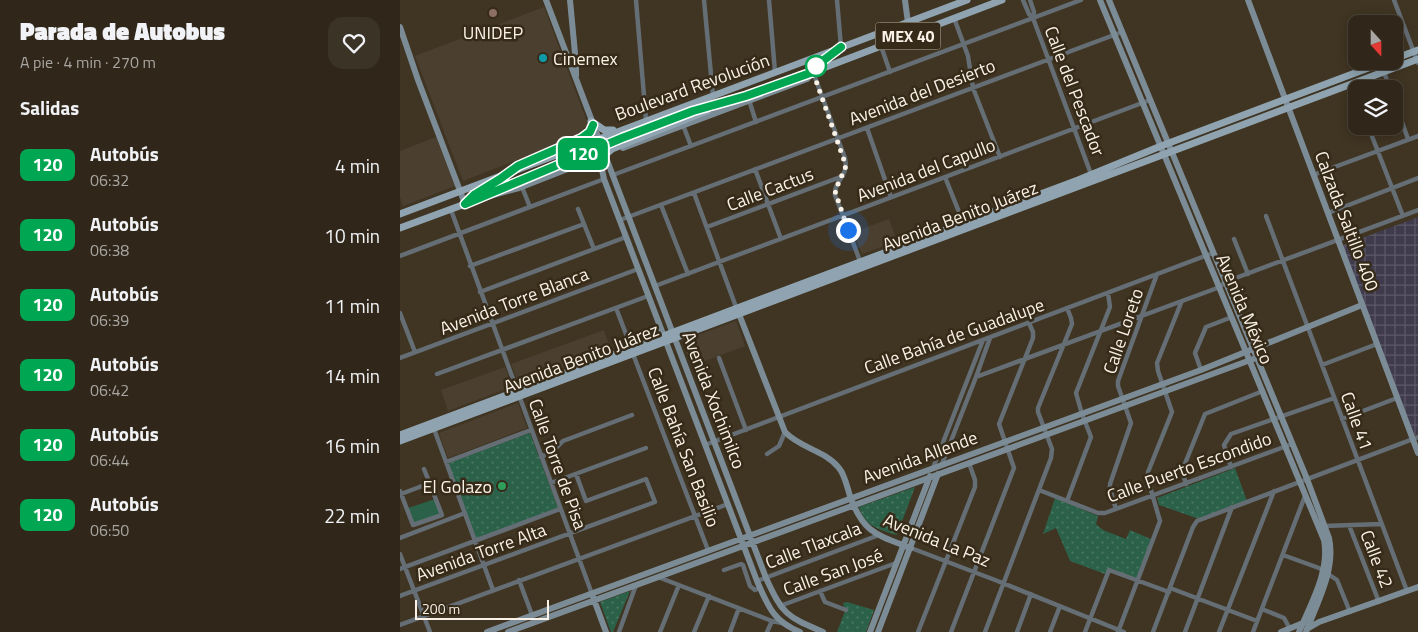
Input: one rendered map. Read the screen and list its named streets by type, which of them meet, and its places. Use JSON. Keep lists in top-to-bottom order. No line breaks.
{"streets":{"main road":["MEX 40","Boulevard Revolución","Avenida Benito Juárez"],"street":["Calle del Pescador","Avenida del Desierto","Avenida del Capullo","Calle Cactus","Calzada Saltillo 400","Avenida Torre Blanca","Avenida México","Calle Loreto","Calle Bahía de Guadalupe","Avenida Xochimilco","Calle 41","Calle Bahía San Basilio","Avenida Allende","Calle Torre de Pisa","Calle Puerto Escondido","Avenida La Paz","Calle Tlaxcala","Avenida Torre Alta","Calle 42","Calle San José"]},"crossings":[["MEX 40","Avenida Xochimilco"],["MEX 40","Calle Torre de Pisa"],["Boulevard Revolución","Avenida Xochimilco"],["Calle del Pescador","Avenida del Desierto"],["Calle del Pescador","Avenida del Capullo"],["Calle del Pescador","Avenida Benito Juárez"],["Avenida del Desierto","Avenida México"],["Avenida del Desierto","Avenida Xochimilco"],["Avenida del Capullo","Avenida México"],["Avenida del Capullo","Avenida Xochimilco"],["Avenida Benito Juárez","Calzada Saltillo 400"],["Avenida Benito Juárez","Avenida México"],["Avenida Benito Juárez","Avenida Xochimilco"],["Avenida Benito Juárez","Calle Bahía San Basilio"],["Avenida Benito Juárez","Calle Torre de Pisa"],["Calzada Saltillo 400","Avenida Allende"],["Avenida Torre Blanca","Avenida Xochimilco"],["Avenida Torre Blanca","Calle Torre de Pisa"],["Avenida México","Calle Bahía de Guadalupe"],["Avenida México","Avenida Allende"],["Avenida México","Calle Puerto Escondido"],["Calle Loreto","Calle Bahía de Guadalupe"],["Calle Loreto","Avenida Allende"],["Calle Loreto","Calle Puerto Escondido"],["Calle Bahía de Guadalupe","Avenida Xochimilco"],["Avenida Xochimilco","Avenida Allende"],["Avenida Xochimilco","Calle Tlaxcala"],["Avenida Xochimilco","Calle San José"],["Calle 41","Avenida Allende"],["Calle Bahía San Basilio","Avenida Allende"],["Avenida Allende","Calle Torre de Pisa"],["Avenida Allende","Avenida La Paz"],["Calle Torre de Pisa","Avenida Torre Alta"],["Avenida La Paz","Calle Tlaxcala"]],"places":["UNIDEP","Cinemex","El Golazo"],"lines":["bus line 120"],"scale_bar":"200 m","north":"bottom","page":{"heading":[["Parada de Autobus","A pie · 4 min · 270 m"],"Salidas"],"on_map":"120","list":[{"mark":"120","name":"Autobús","note":"06:32","value":"4 min"},{"mark":"120","name":"Autobús","note":"06:38","value":"10 min"},{"mark":"120","name":"Autobús","note":"06:39","value":"11 min"},{"mark":"120","name":"Autobús","note":"06:42","value":"14 min"},{"mark":"120","name":"Autobús","note":"06:44","value":"16 min"},{"mark":"120","name":"Autobús","note":"06:50","value":"22 min"}],"scale":"200 m"}}
